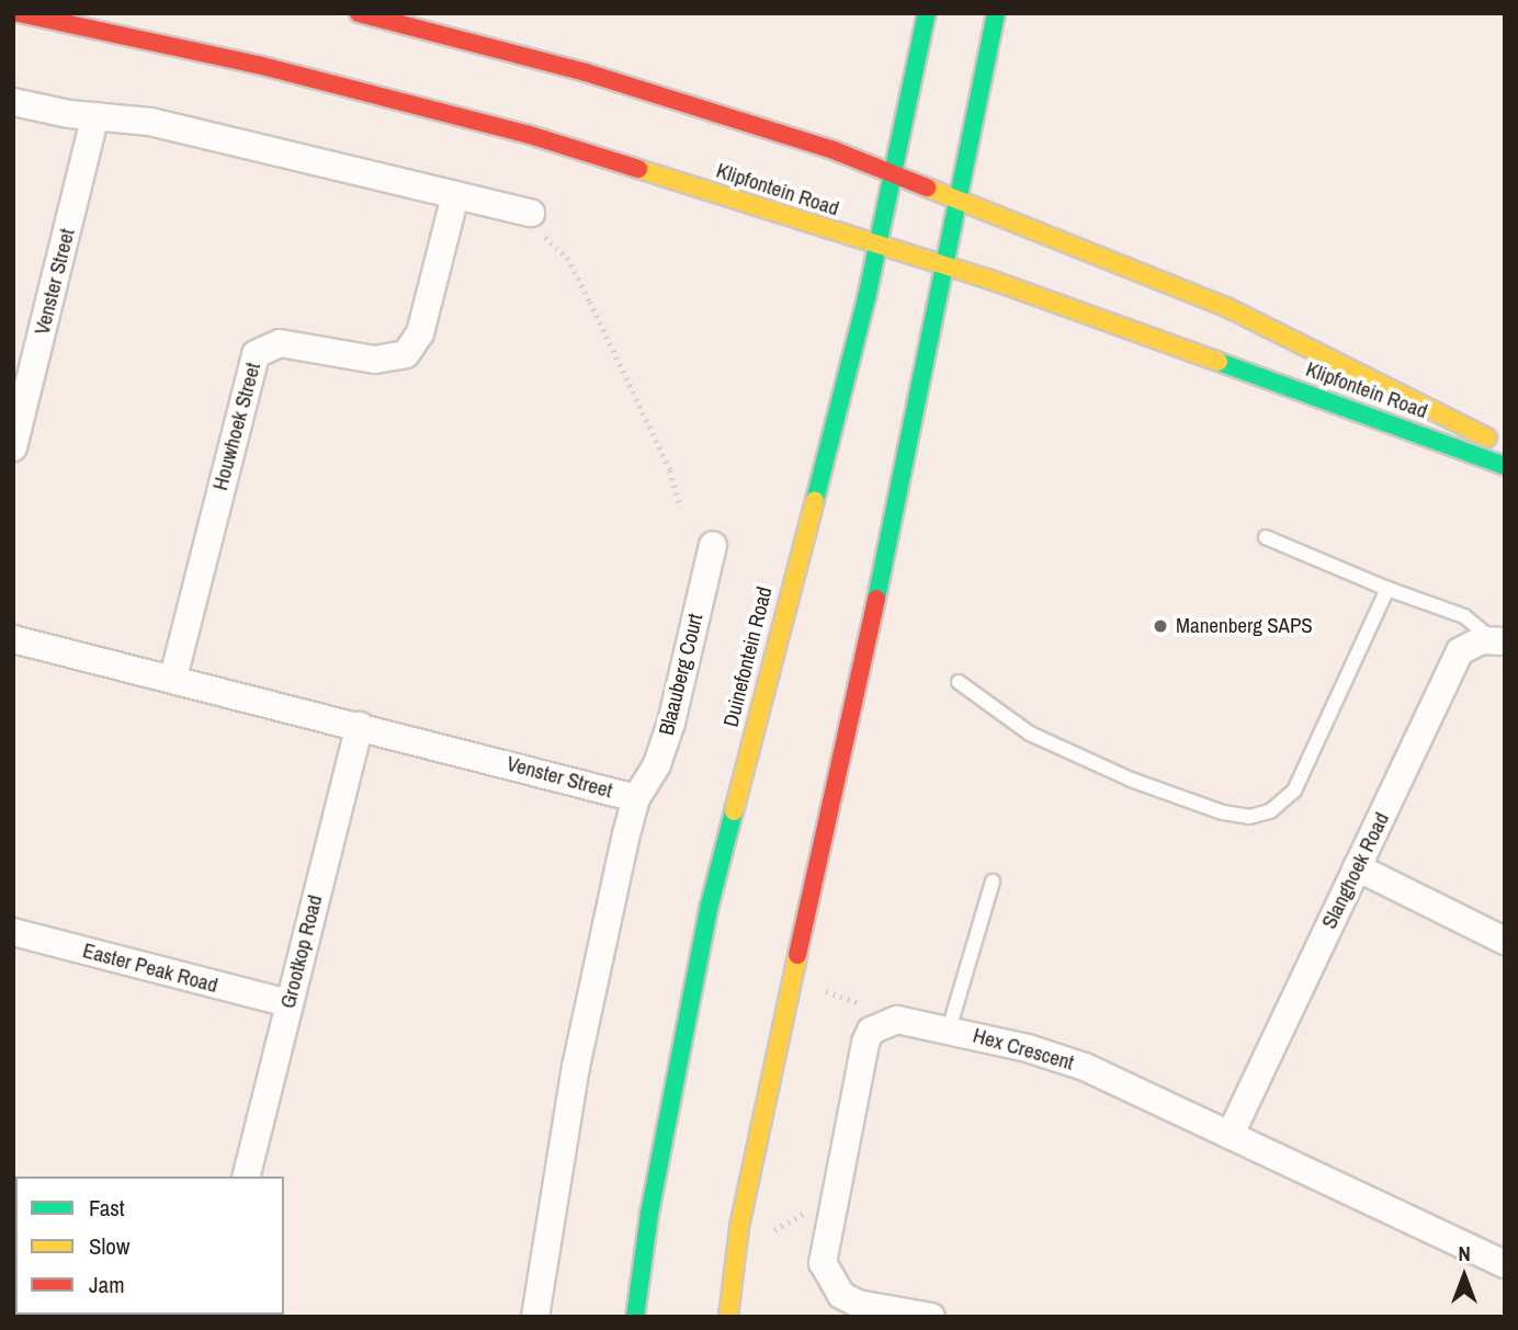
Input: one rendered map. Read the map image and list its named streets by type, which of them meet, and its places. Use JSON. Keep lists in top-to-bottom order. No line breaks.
{"streets":{"main road":["Klipfontein Road","Duinefontein Road"],"street":["Venster Street","Houwhoek Street","Blaauberg Court","Slanghoek Road","Grootkop Road","Easter Peak Road","Hex Crescent"]},"crossings":[["Klipfontein Road","Duinefontein Road"],["Venster Street","Houwhoek Street"],["Venster Street","Blaauberg Court"],["Venster Street","Grootkop Road"],["Slanghoek Road","Hex Crescent"],["Grootkop Road","Easter Peak Road"]],"places":["Manenberg SAPS"],"legend":["Fast","Slow","Jam"],"north":"top"}
